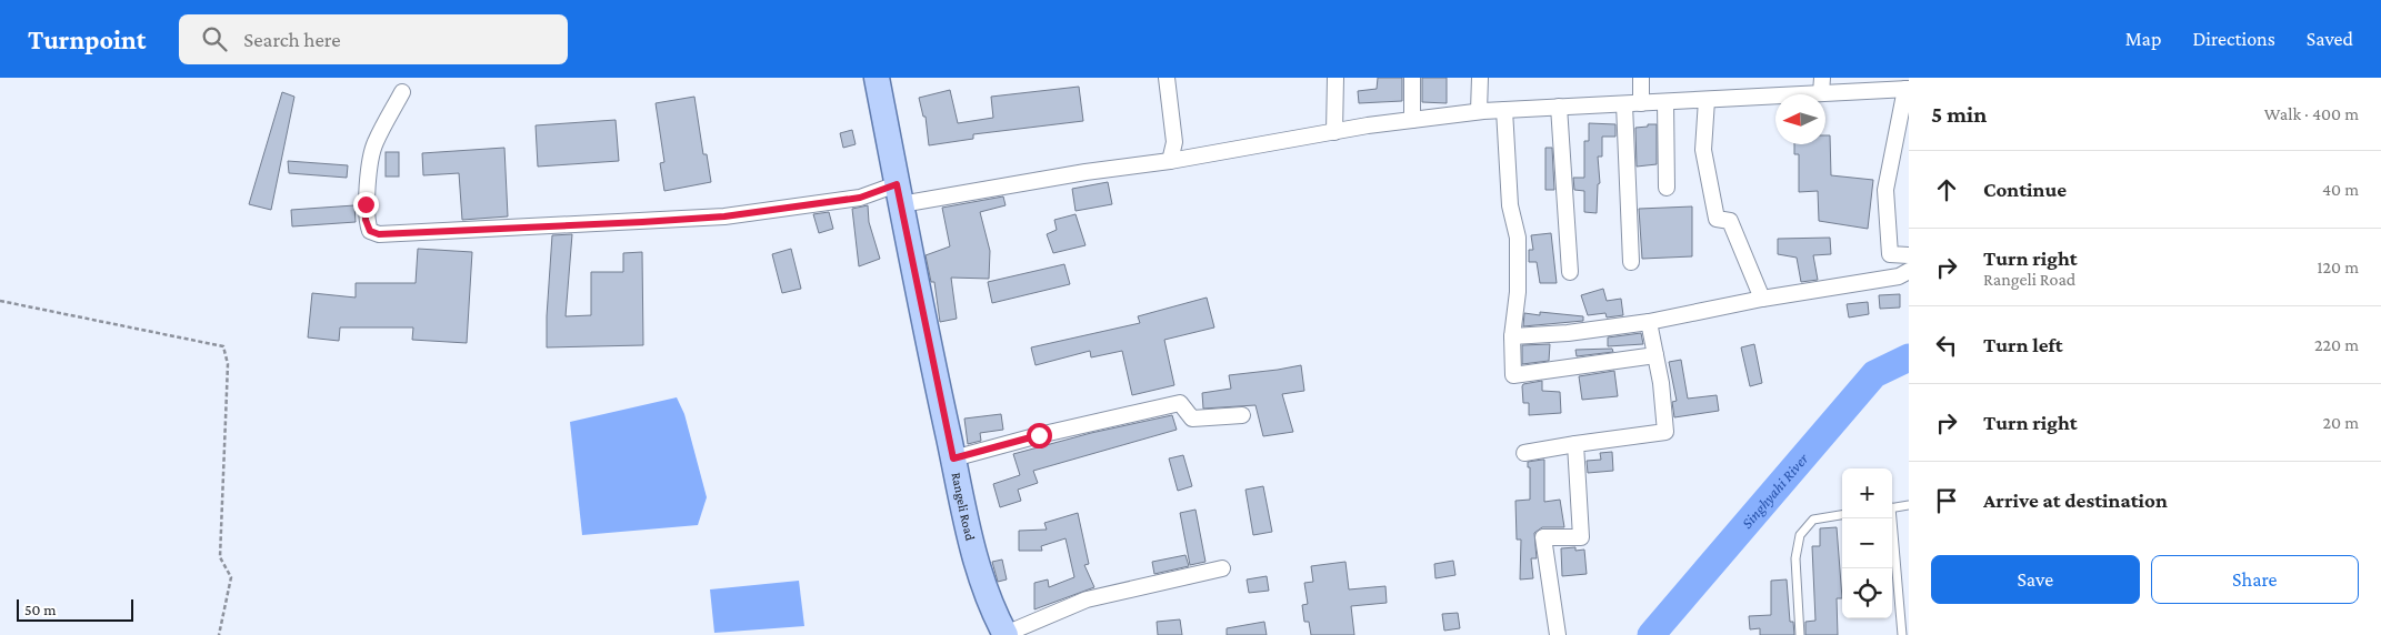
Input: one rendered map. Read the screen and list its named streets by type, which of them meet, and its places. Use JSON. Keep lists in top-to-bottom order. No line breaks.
{"streets":{"main road":["Rangeli Road"]},"water":["Singhyahi River"],"scale_bar":"50 m","north":"left","page":{"header":"Turnpoint","search":"Search here","nav":["Map","Directions","Saved"],"heading":["5 min","Walk · 400 m"],"list":[["Continue","40 m"],["Turn right","Rangeli Road","120 m"],["Turn left","220 m"],["Turn right","20 m"],"Arrive at destination"],"map_buttons":["+","−"],"buttons":["Save","Share"],"scale":"50 m"}}
